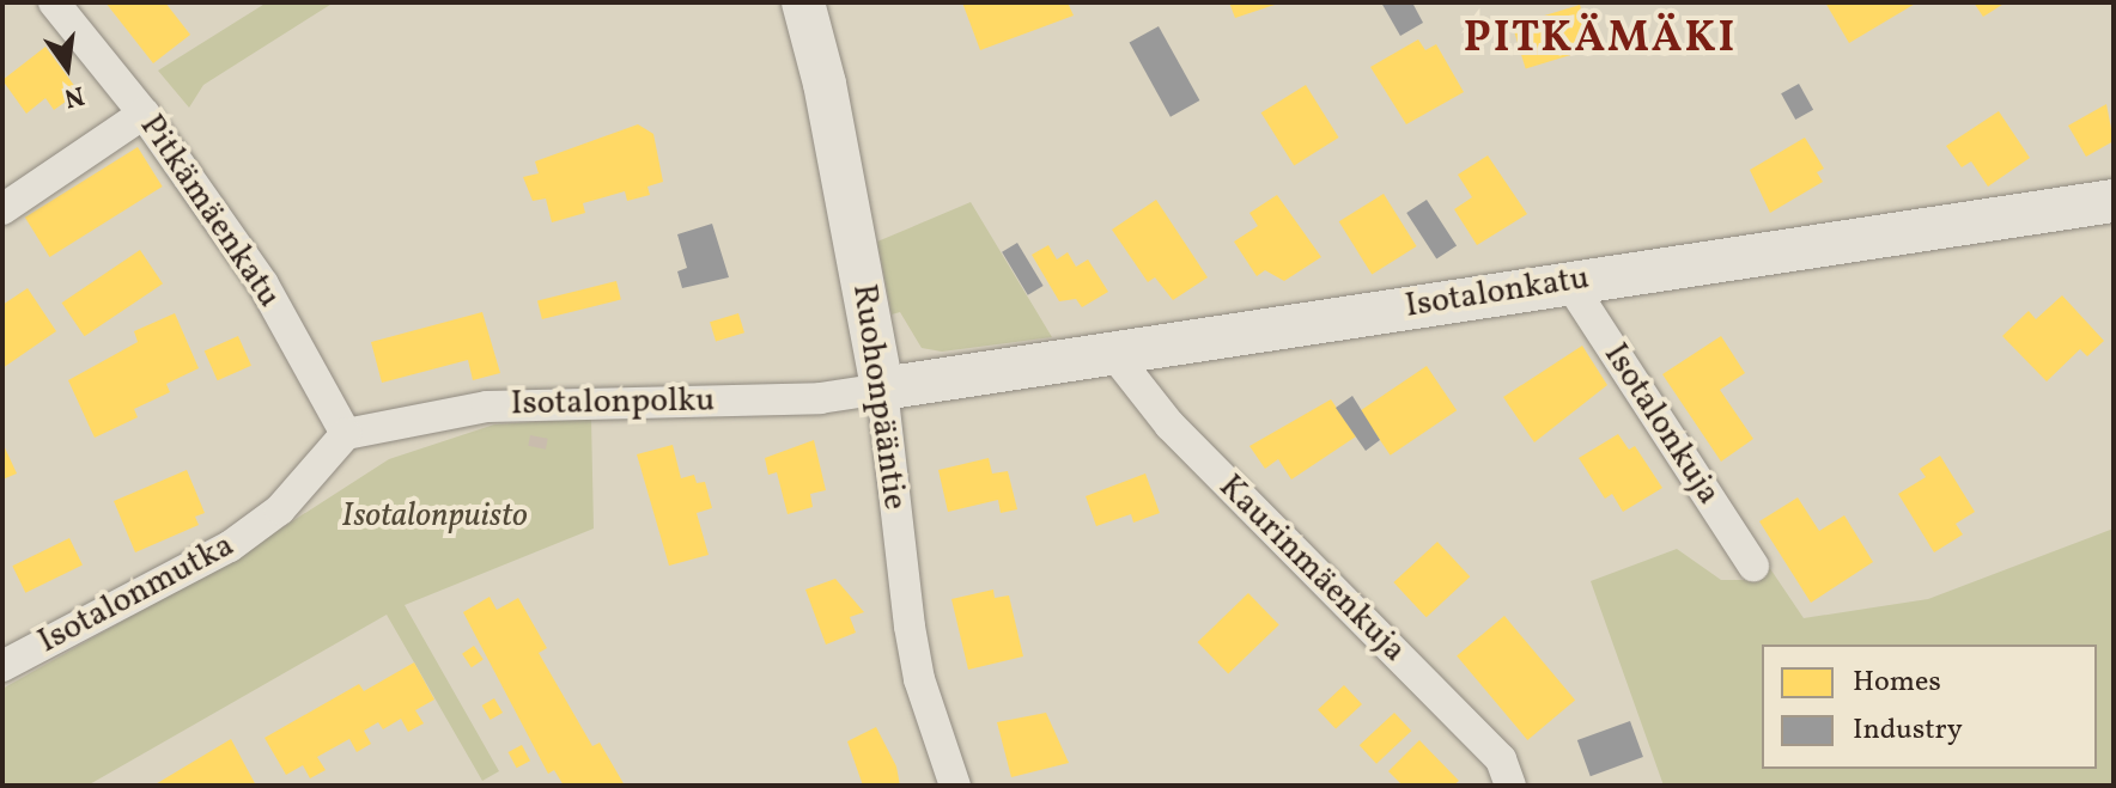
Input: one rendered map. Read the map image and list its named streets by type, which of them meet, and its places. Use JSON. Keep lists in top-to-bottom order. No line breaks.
{"streets":{"street":["Pitkämäenkatu","Isotalonkatu","Ruohonpääntie","Isotalonpolku","Isotalonkuja","Kaurinmäenkuja","Isotalonmutka"]},"crossings":[["Pitkämäenkatu","Isotalonpolku"],["Pitkämäenkatu","Isotalonmutka"],["Isotalonkatu","Ruohonpääntie"],["Isotalonkatu","Isotalonpolku"],["Isotalonkatu","Isotalonkuja"],["Isotalonkatu","Kaurinmäenkuja"],["Ruohonpääntie","Isotalonpolku"],["Isotalonpolku","Isotalonmutka"]],"districts":["PITKÄMÄKI"],"parks":["Isotalonpuisto"],"legend":["Homes","Industry"],"north":"bottom"}
